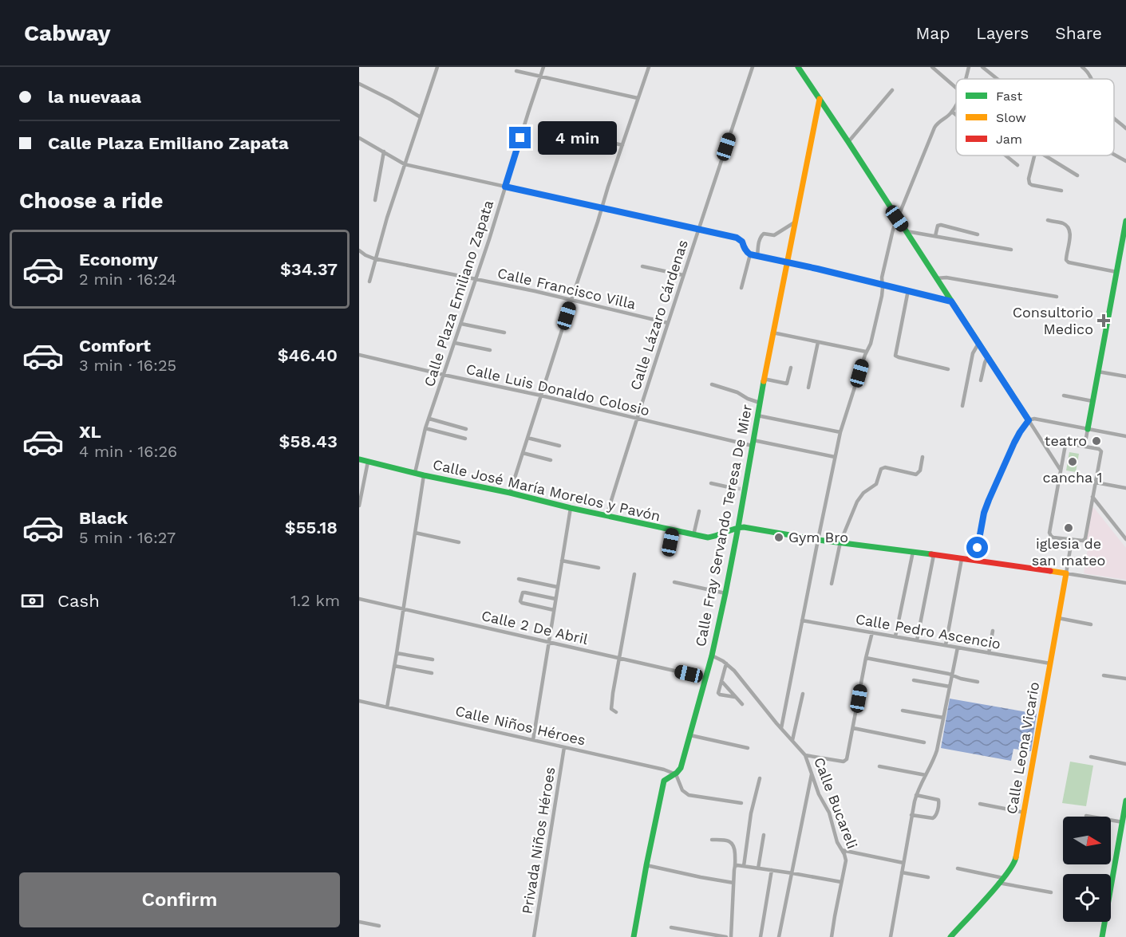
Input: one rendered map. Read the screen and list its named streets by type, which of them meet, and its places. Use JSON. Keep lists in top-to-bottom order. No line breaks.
{"streets":{"main road":["Calle José María Morelos y Pavón","Calle Fray Servando Teresa De Mier","Calle Leona Vicario"],"street":["Calle Francisco Villa","Calle Plaza Emiliano Zapata","Calle Lázaro Cárdenas","Calle Luis Donaldo Colosio","Calle 2 De Abril","Calle Pedro Ascencio","Calle Niños Héroes","Calle Bucareli","Privada Niños Héroes"]},"crossings":[["Calle Francisco Villa","Calle Plaza Emiliano Zapata"],["Calle Francisco Villa","Calle Lázaro Cárdenas"],["Calle Plaza Emiliano Zapata","Calle Luis Donaldo Colosio"],["Calle Plaza Emiliano Zapata","Calle José María Morelos y Pavón"],["Calle Lázaro Cárdenas","Calle Luis Donaldo Colosio"],["Calle Lázaro Cárdenas","Calle José María Morelos y Pavón"],["Calle Luis Donaldo Colosio","Calle Fray Servando Teresa De Mier"],["Calle José María Morelos y Pavón","Calle Fray Servando Teresa De Mier"],["Calle Fray Servando Teresa De Mier","Calle 2 De Abril"],["Calle Fray Servando Teresa De Mier","Calle Niños Héroes"],["Calle Fray Servando Teresa De Mier","Calle Bucareli"],["Calle Pedro Ascencio","Calle Leona Vicario"],["Calle Niños Héroes","Privada Niños Héroes"]],"places":{"health":["Consultorio Medico"],"other":["teatro","cancha 1","iglesia de san mateo","Gym Bro"]},"legend":["Fast","Slow","Jam"],"north":"right","page":{"header":"Cabway","nav":["Map","Layers","Share"],"banner":["la nuevaaa","Calle Plaza Emiliano Zapata"],"bubble":"4 min","heading":"Choose a ride","list":[{"name":"Economy","note":"2 min · 16:24","value":"$34.37"},{"name":"Comfort","note":"3 min · 16:25","value":"$46.40"},{"name":"XL","note":"4 min · 16:26","value":"$58.43"},{"name":"Black","note":"5 min · 16:27","value":"$55.18"}],"pay":["Cash","1.2 km"],"buttons":"Confirm"}}
